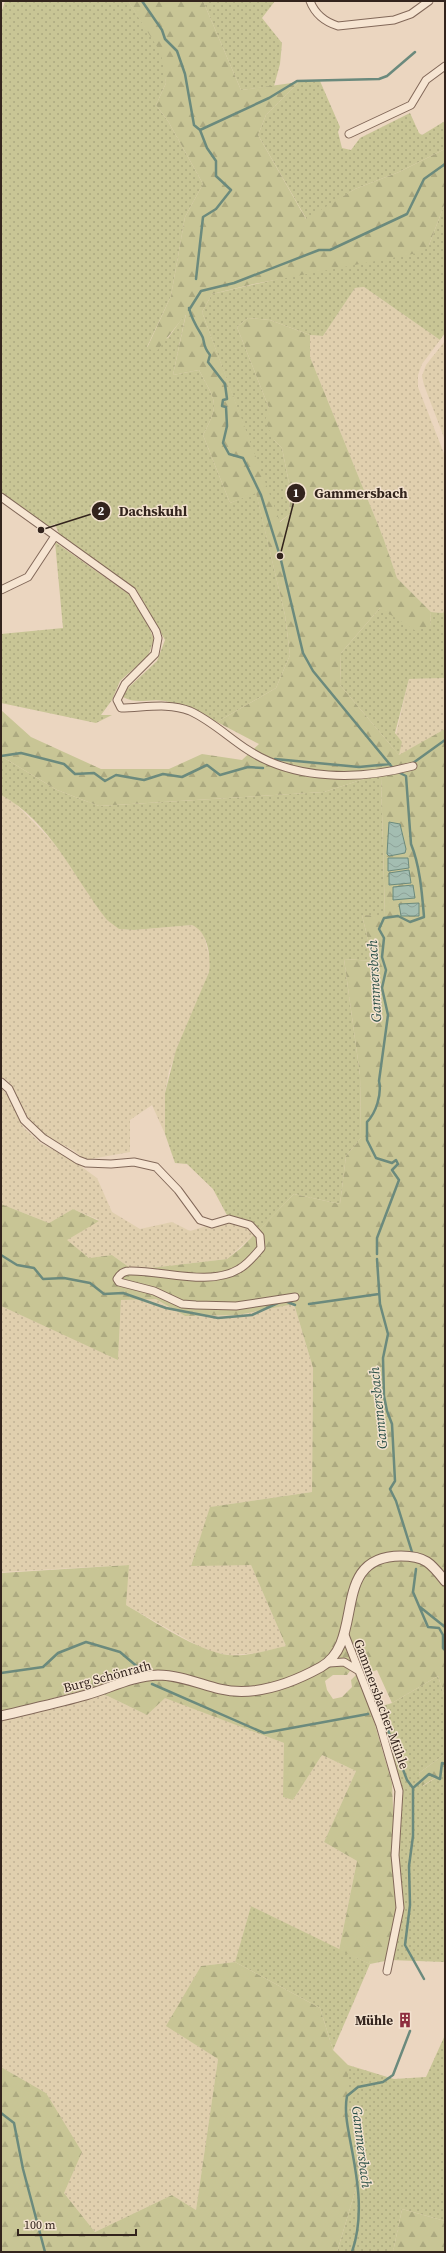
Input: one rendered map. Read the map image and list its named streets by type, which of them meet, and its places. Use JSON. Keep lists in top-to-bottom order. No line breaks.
{"streets":{"street":["Burg Schönrath","Gammersbacher Mühle"]},"water":["Gammersbach"],"places":{"other":["Dachskuhl","Gammersbach"],"building":["Mühle"]},"scale_bar":"100 m"}
